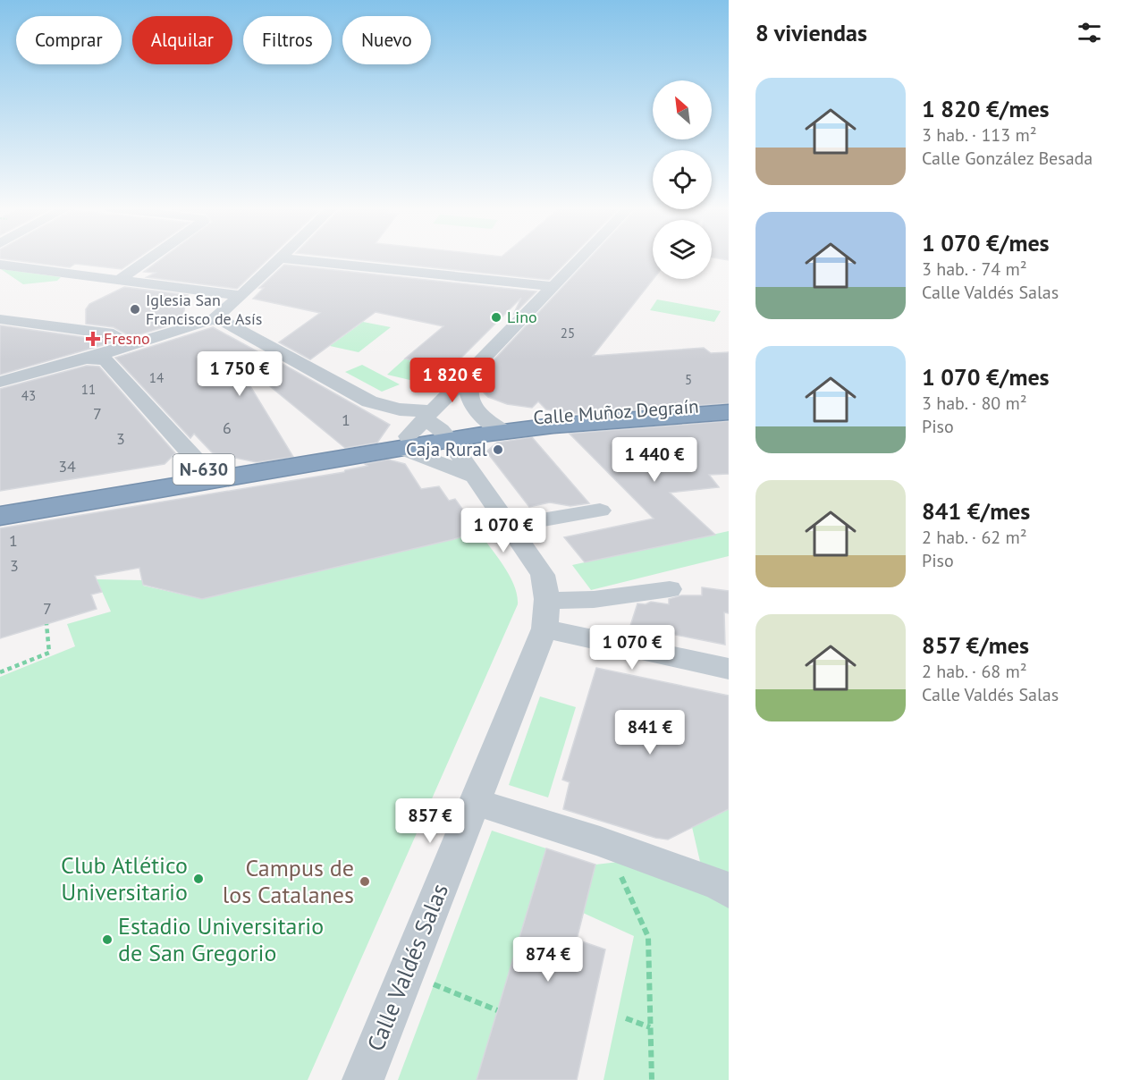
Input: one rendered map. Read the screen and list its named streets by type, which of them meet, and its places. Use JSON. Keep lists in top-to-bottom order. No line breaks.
{"streets":{"highway":["Calle Muñoz Degraín","N-630"],"street":["Calle Valdés Salas"]},"crossings":[["Calle Muñoz Degraín","N-630"]],"places":{"other":["Iglesia San Francisco de Asís","Lino","Caja Rural","Club Atlético Universitario","Campus de los Catalanes","Estadio Universitario de San Gregorio"],"health":["Fresno"]},"house_numbers":["25","14","5","11","43","7","1","6","3","34","1","3","7"],"north":"top left","page":{"heading":"8 viviendas","chip":["Comprar","Alquilar","Filtros","Nuevo"],"list":[{"name":"1 820 €/mes","note":"3 hab. · 113 m² · Calle González Besada"},{"name":"1 070 €/mes","note":"3 hab. · 74 m² · Calle Valdés Salas"},{"name":"1 070 €/mes","note":"3 hab. · 80 m² · Piso"},{"name":"841 €/mes","note":"2 hab. · 62 m² · Piso"},{"name":"857 €/mes","note":"2 hab. · 68 m² · Calle Valdés Salas"}],"price":["1 750 €","1 820 €","1 440 €","1 070 €","1 070 €","841 €","857 €","874 €"]}}
